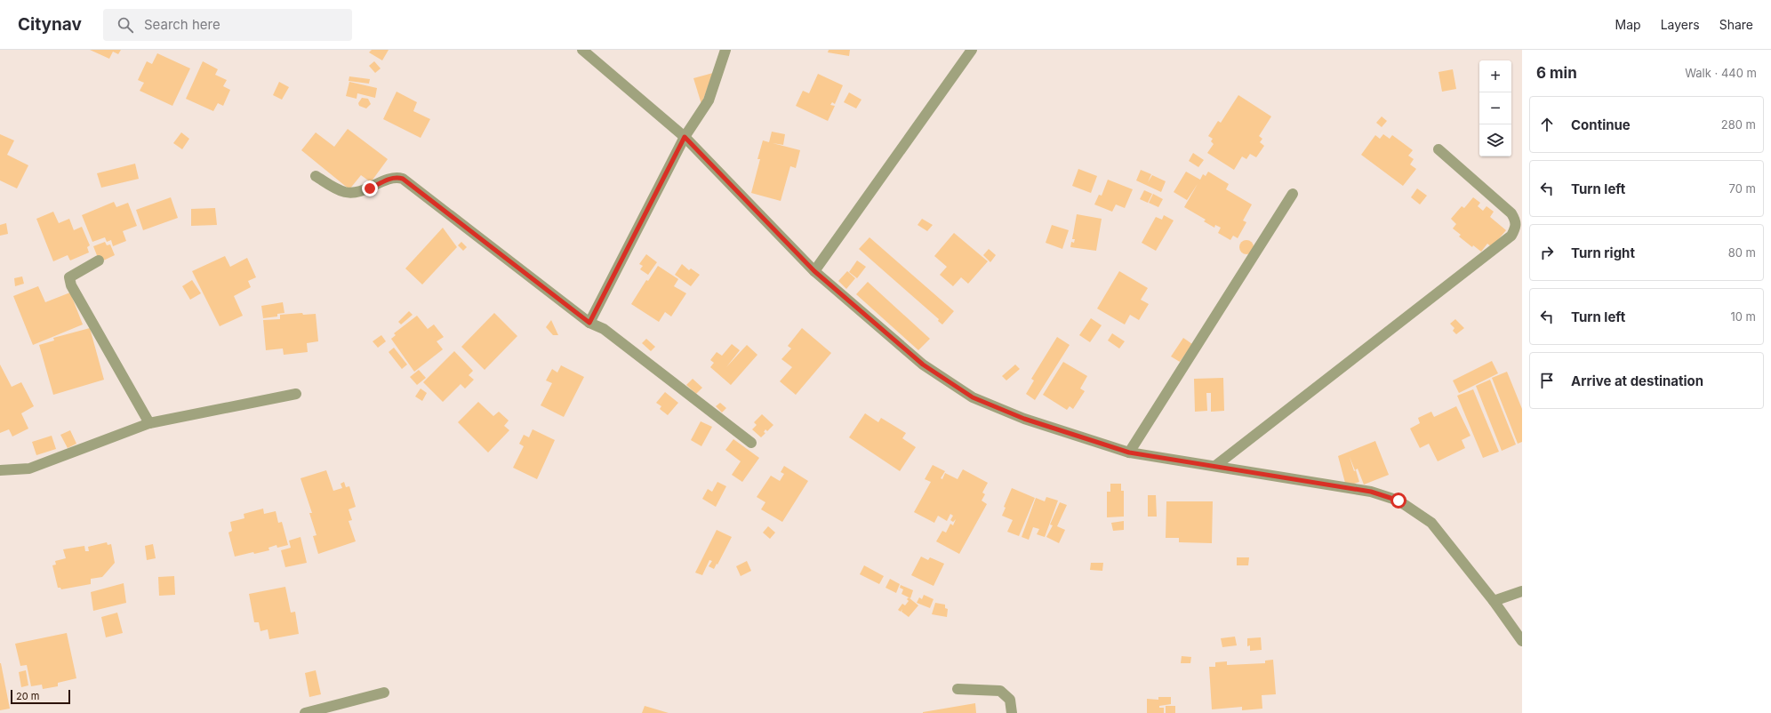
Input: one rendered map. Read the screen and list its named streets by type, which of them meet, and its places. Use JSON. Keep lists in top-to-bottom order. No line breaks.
{"scale_bar":"20 m","page":{"header":"Citynav","search":"Search here","nav":["Map","Layers","Share"],"heading":["6 min","Walk · 440 m"],"map_buttons":["+","−"],"list":[["Continue","280 m"],["Turn left","70 m"],["Turn right","80 m"],["Turn left","10 m"],"Arrive at destination"],"scale":"20 m"}}
